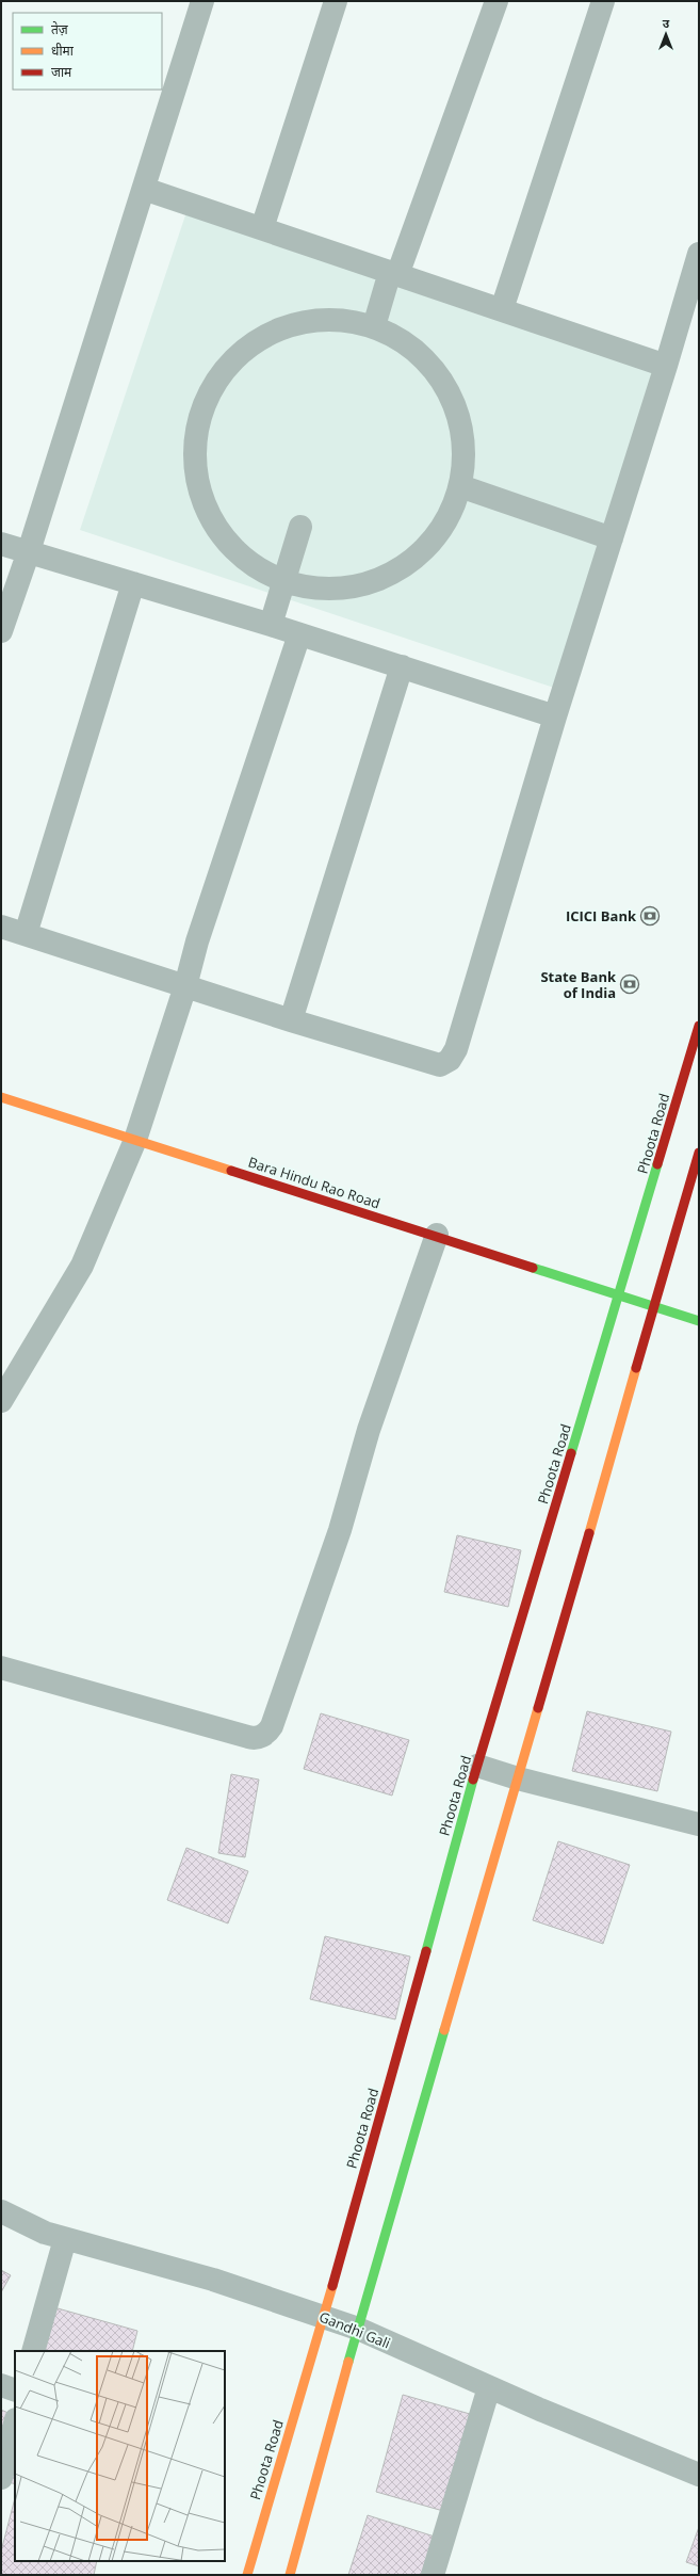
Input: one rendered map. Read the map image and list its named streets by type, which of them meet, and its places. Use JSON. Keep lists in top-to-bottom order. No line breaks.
{"streets":{"street":["Phoota Road","Bara Hindu Rao Road","Gandhi Gali"]},"crossings":[["Phoota Road","Bara Hindu Rao Road"],["Phoota Road","Gandhi Gali"]],"places":{"bank":["ICICI Bank","State Bank of India"]},"legend":["तेज़","धीमा","जाम"],"north":"top"}
